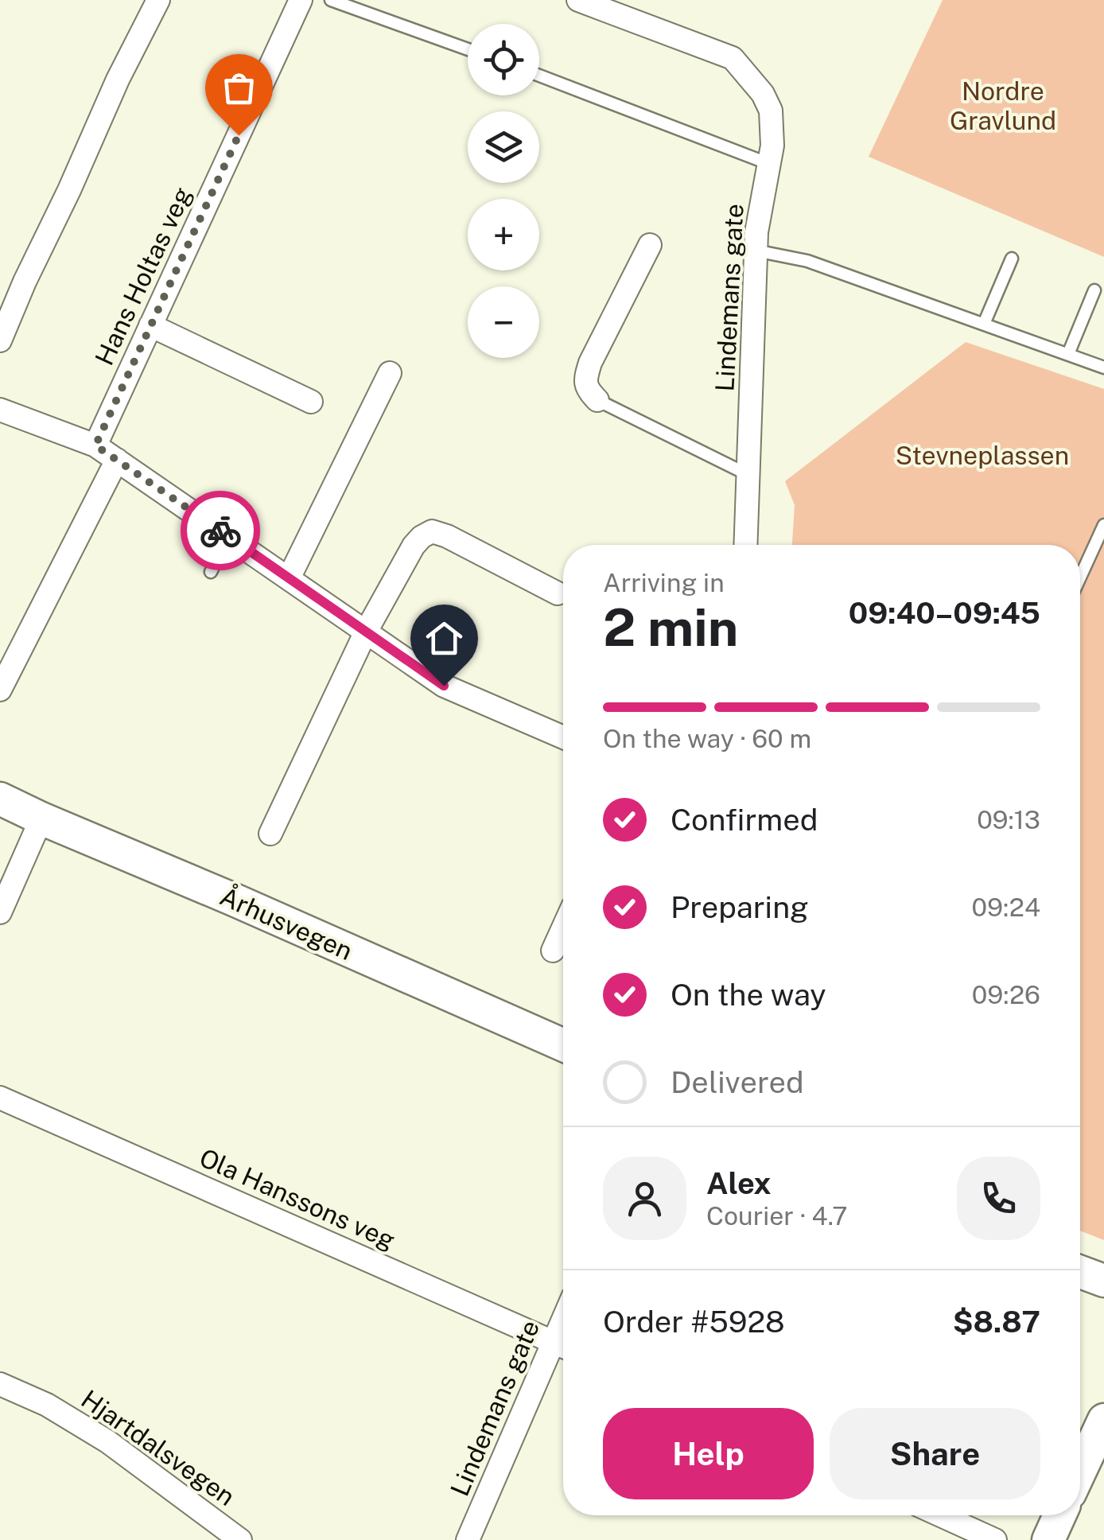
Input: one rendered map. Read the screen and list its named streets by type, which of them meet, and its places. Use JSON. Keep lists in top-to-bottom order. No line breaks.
{"streets":{"street":["Hans Holtas veg","Lindemans gate","Århusvegen","Ola Hanssons veg","Hjartdalsvegen"]},"crossings":[["Lindemans gate","Ola Hanssons veg"]],"parks":["Nordre Gravlund","Stevneplassen"],"page":{"map_buttons":["+","−"],"heading":["2 min","Arriving in","09:40–09:45"],"panel":["Alex","Courier · 4.7","Order #5928","$8.87"],"bar":"On the way · 60 m","list":[["Confirmed","09:13"],["Preparing","09:24"],["On the way","09:26"],"Delivered"],"buttons":["Help","Share"]}}
